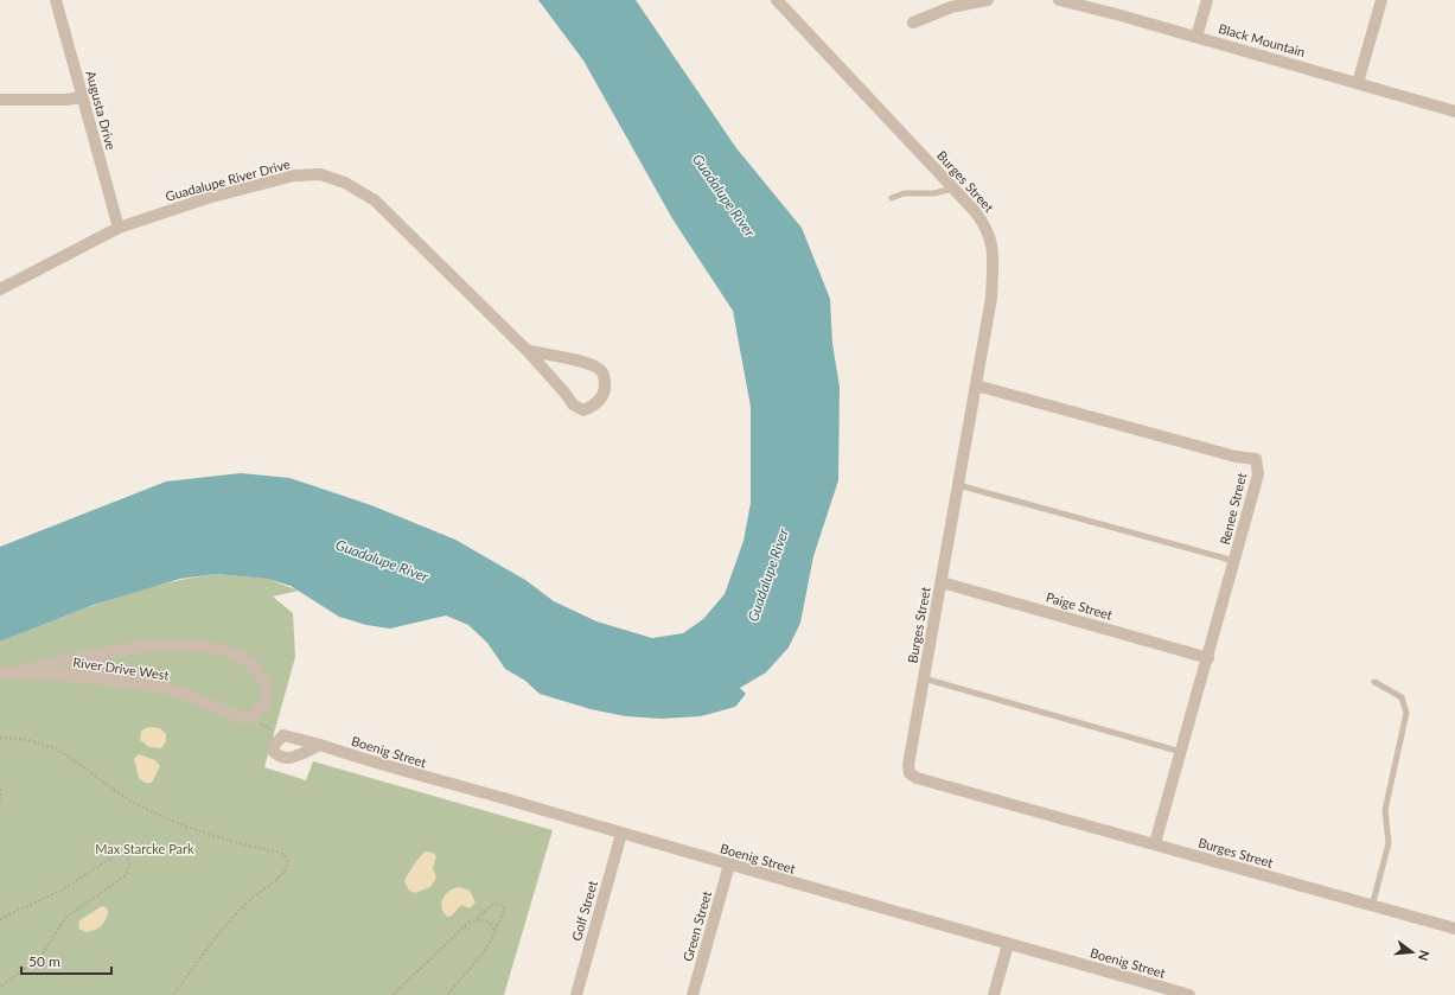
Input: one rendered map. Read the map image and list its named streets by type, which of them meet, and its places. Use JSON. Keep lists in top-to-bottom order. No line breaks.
{"streets":{"street":["Black Mountain","Augusta Drive","Guadalupe River Drive","Burges Street","Renee Street","Paige Street","River Drive West","Boenig Street","Golf Street","Green Street"]},"crossings":[["Augusta Drive","Guadalupe River Drive"],["Burges Street","Renee Street"],["Burges Street","Paige Street"],["Renee Street","Paige Street"],["Boenig Street","Golf Street"],["Boenig Street","Green Street"]],"water":["Guadalupe River"],"parks":["Max Starcke Park"],"scale_bar":"50 m","north":"right"}
